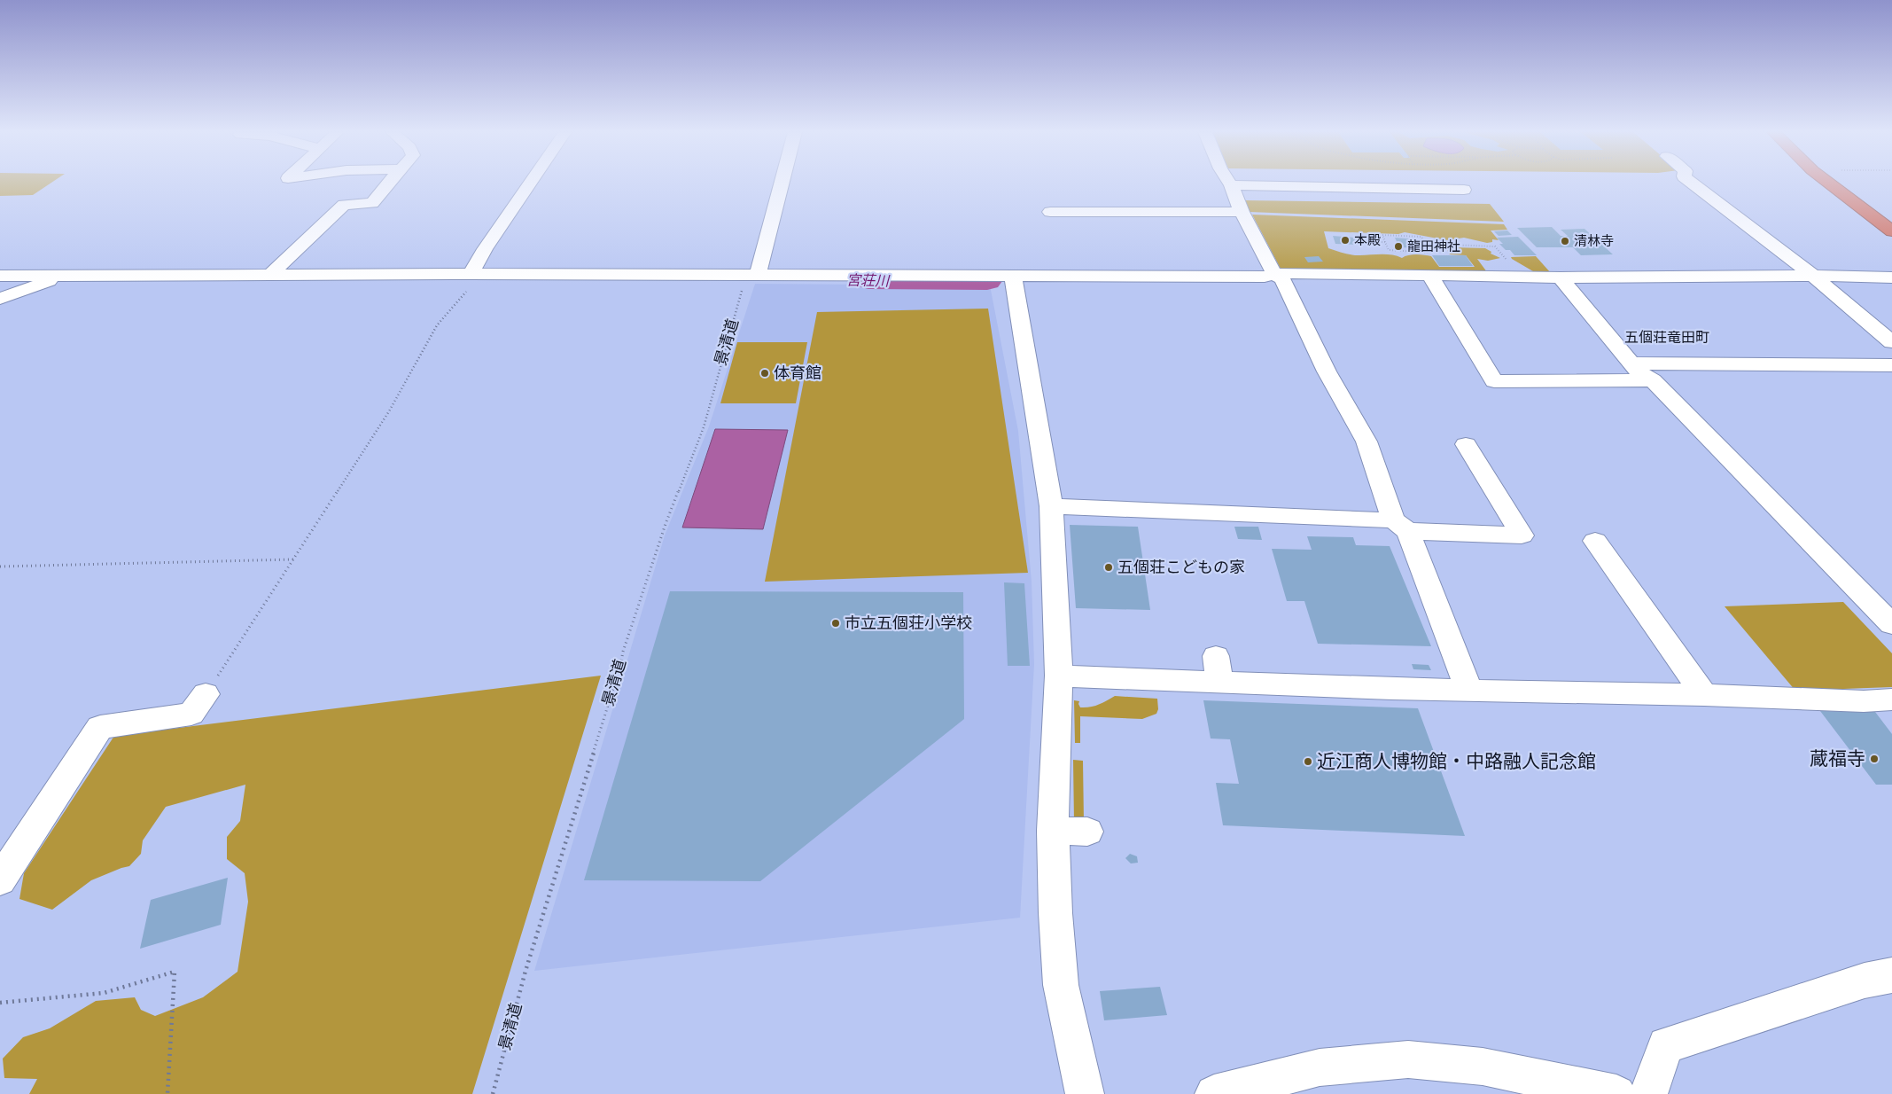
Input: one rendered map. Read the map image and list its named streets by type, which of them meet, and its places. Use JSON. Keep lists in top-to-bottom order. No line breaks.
{"streets":{"path":["景清道"]},"districts":["五個荘竜田町"],"water":["宮荘川"],"places":["本殿","清林寺","龍田神社","体育館","五個荘こどもの家","市立五個荘小学校","蔵福寺","近江商人博物館・中路融人記念館"]}
